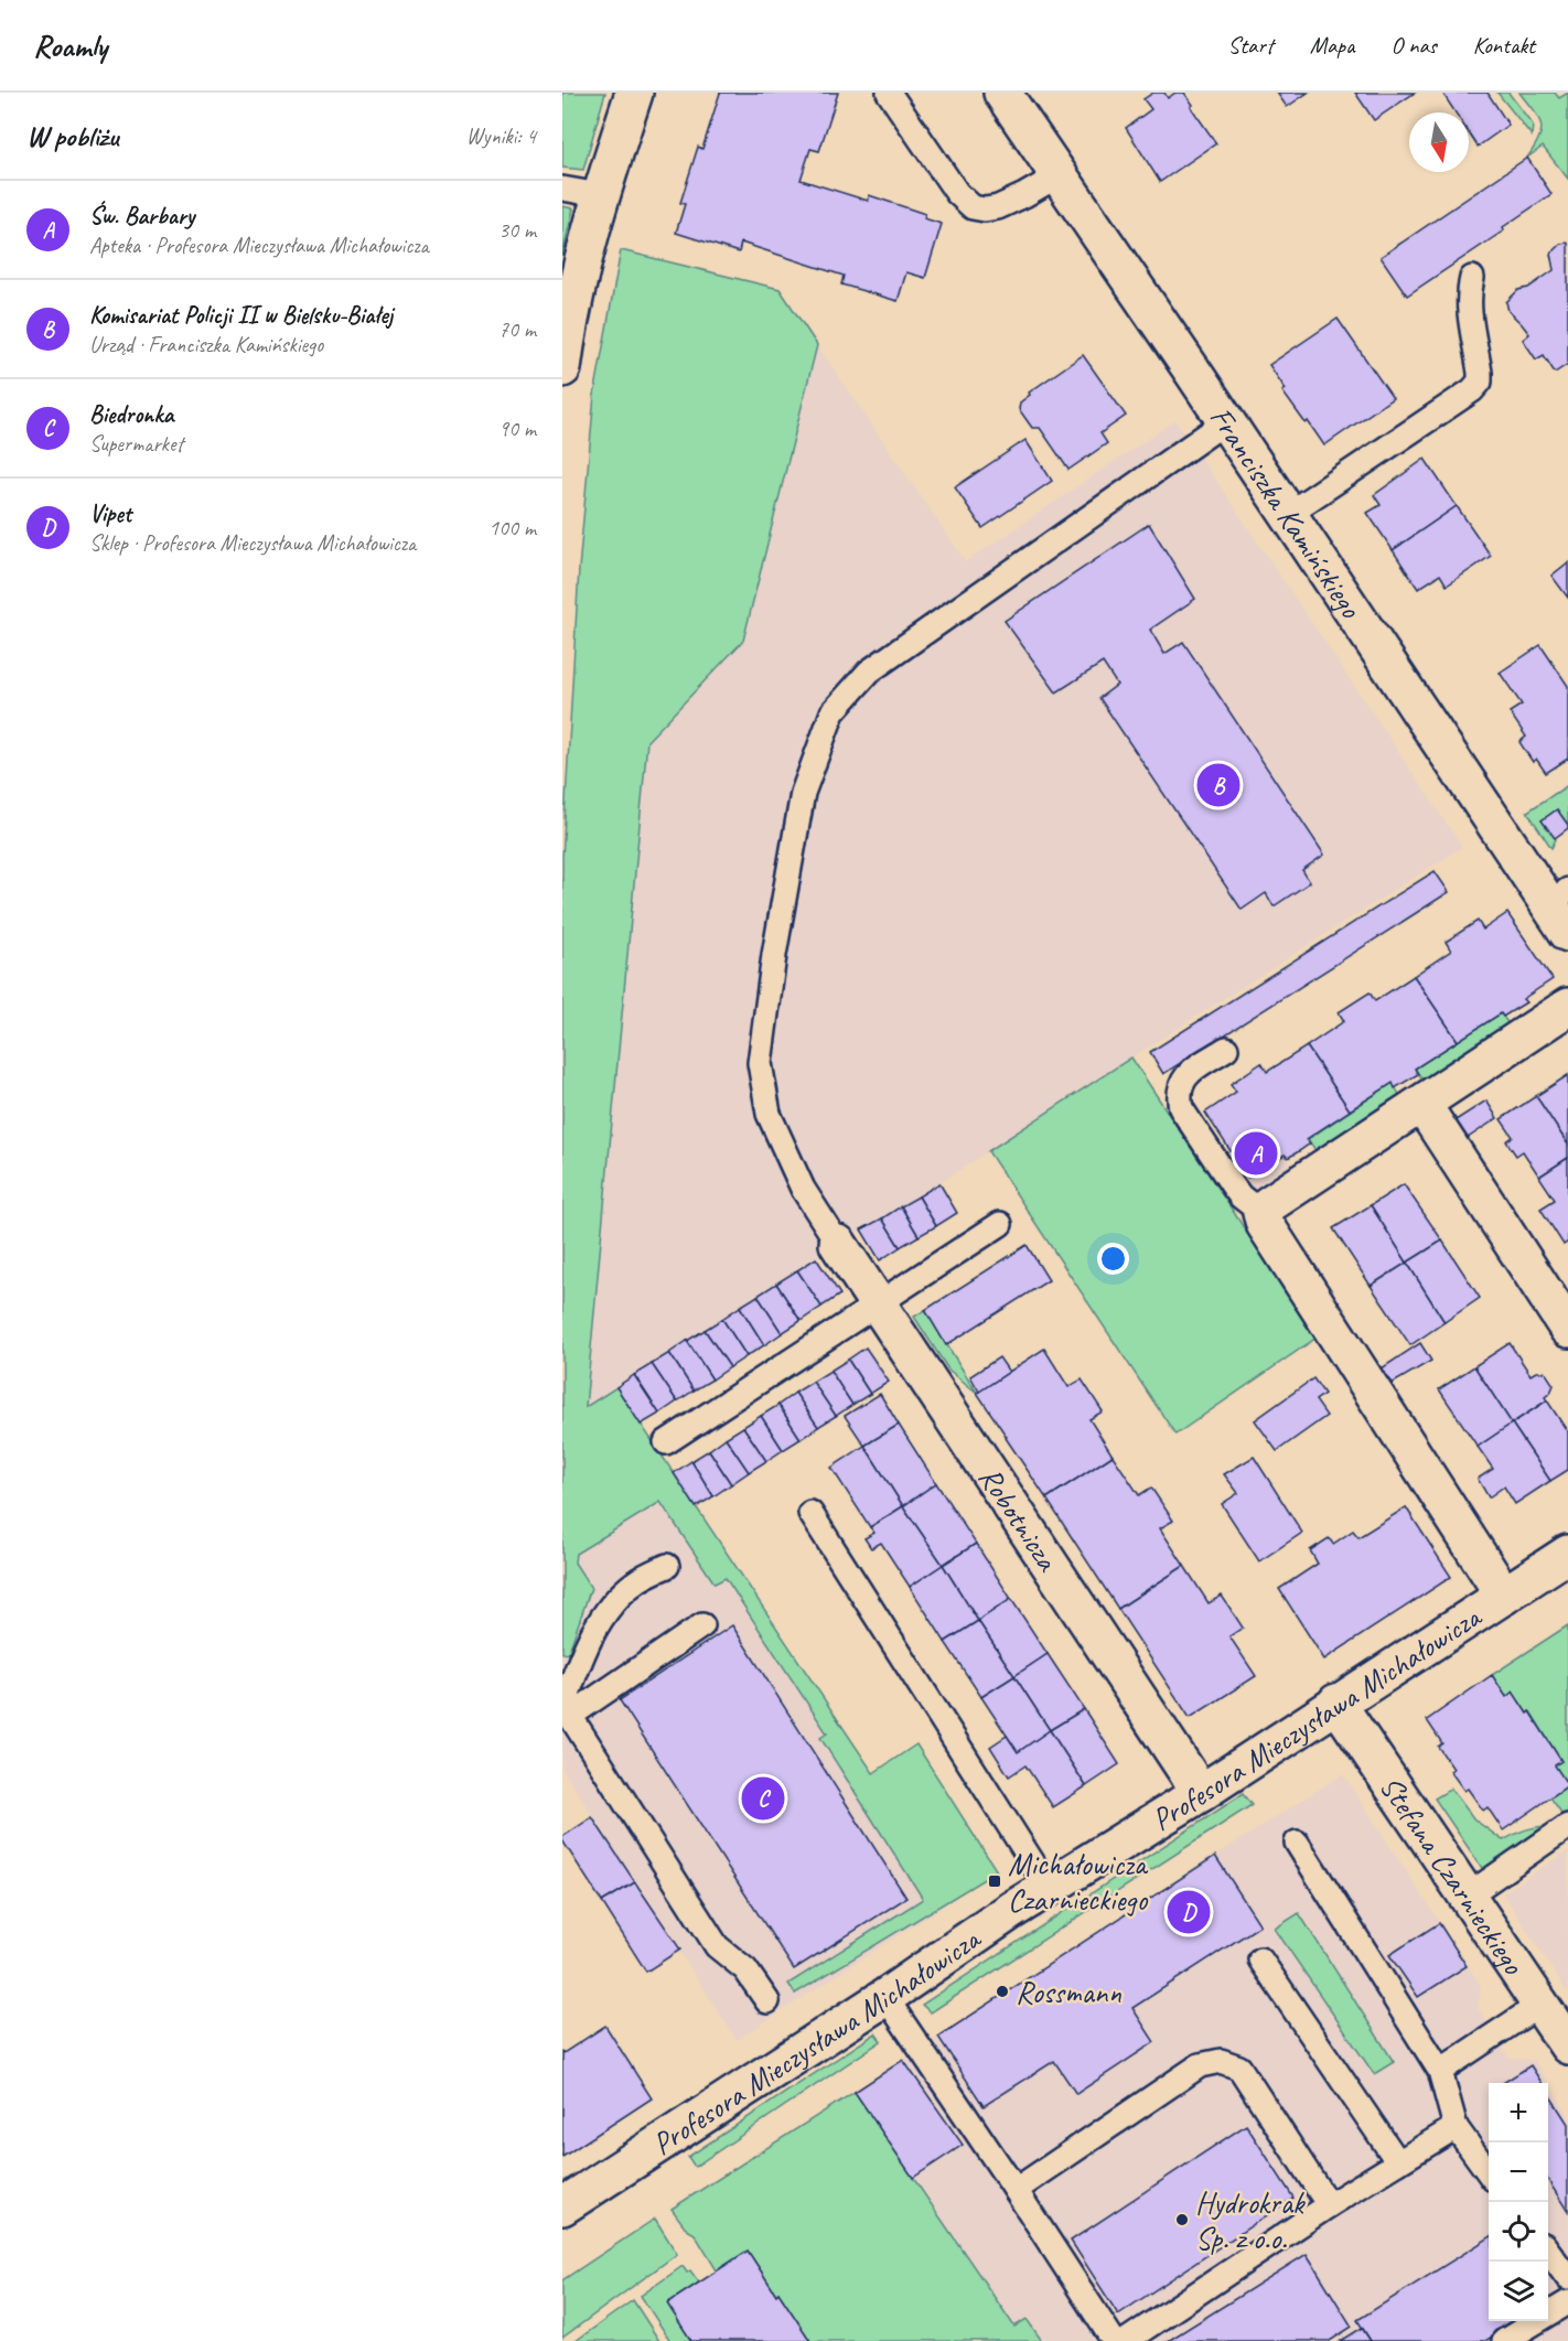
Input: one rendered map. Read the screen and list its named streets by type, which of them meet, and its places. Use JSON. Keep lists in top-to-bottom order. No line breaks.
{"streets":{"street":["Franciszka Kamińskiego","Robotnicza","Profesora Mieczysława Michałowicza","Stefana Czarnieckiego"]},"crossings":[["Robotnicza","Profesora Mieczysława Michałowicza"],["Profesora Mieczysława Michałowicza","Stefana Czarnieckiego"]],"places":{"transit":["Michałowicza Czarnieckiego"],"other":["Rossmann","Hydrokrak Sp. z o.o."]},"north":"bottom","page":{"header":"Roamly","nav":["Start","Mapa","O nas","Kontakt"],"heading":["W pobliżu","Wyniki: 4"],"list":[{"mark":"A","name":"Św. Barbary","note":"Apteka · Profesora Mieczysława Michałowicza","value":"30 m"},{"mark":"B","name":"Komisariat Policji II w Bielsku-Białej","note":"Urząd · Franciszka Kamińskiego","value":"70 m"},{"mark":"C","name":"Biedronka","note":"Supermarket","value":"90 m"},{"mark":"D","name":"Vipet","note":"Sklep · Profesora Mieczysława Michałowicza","value":"100 m"}],"pins":["B","A","C","D"],"map_buttons":["+","−"]}}
